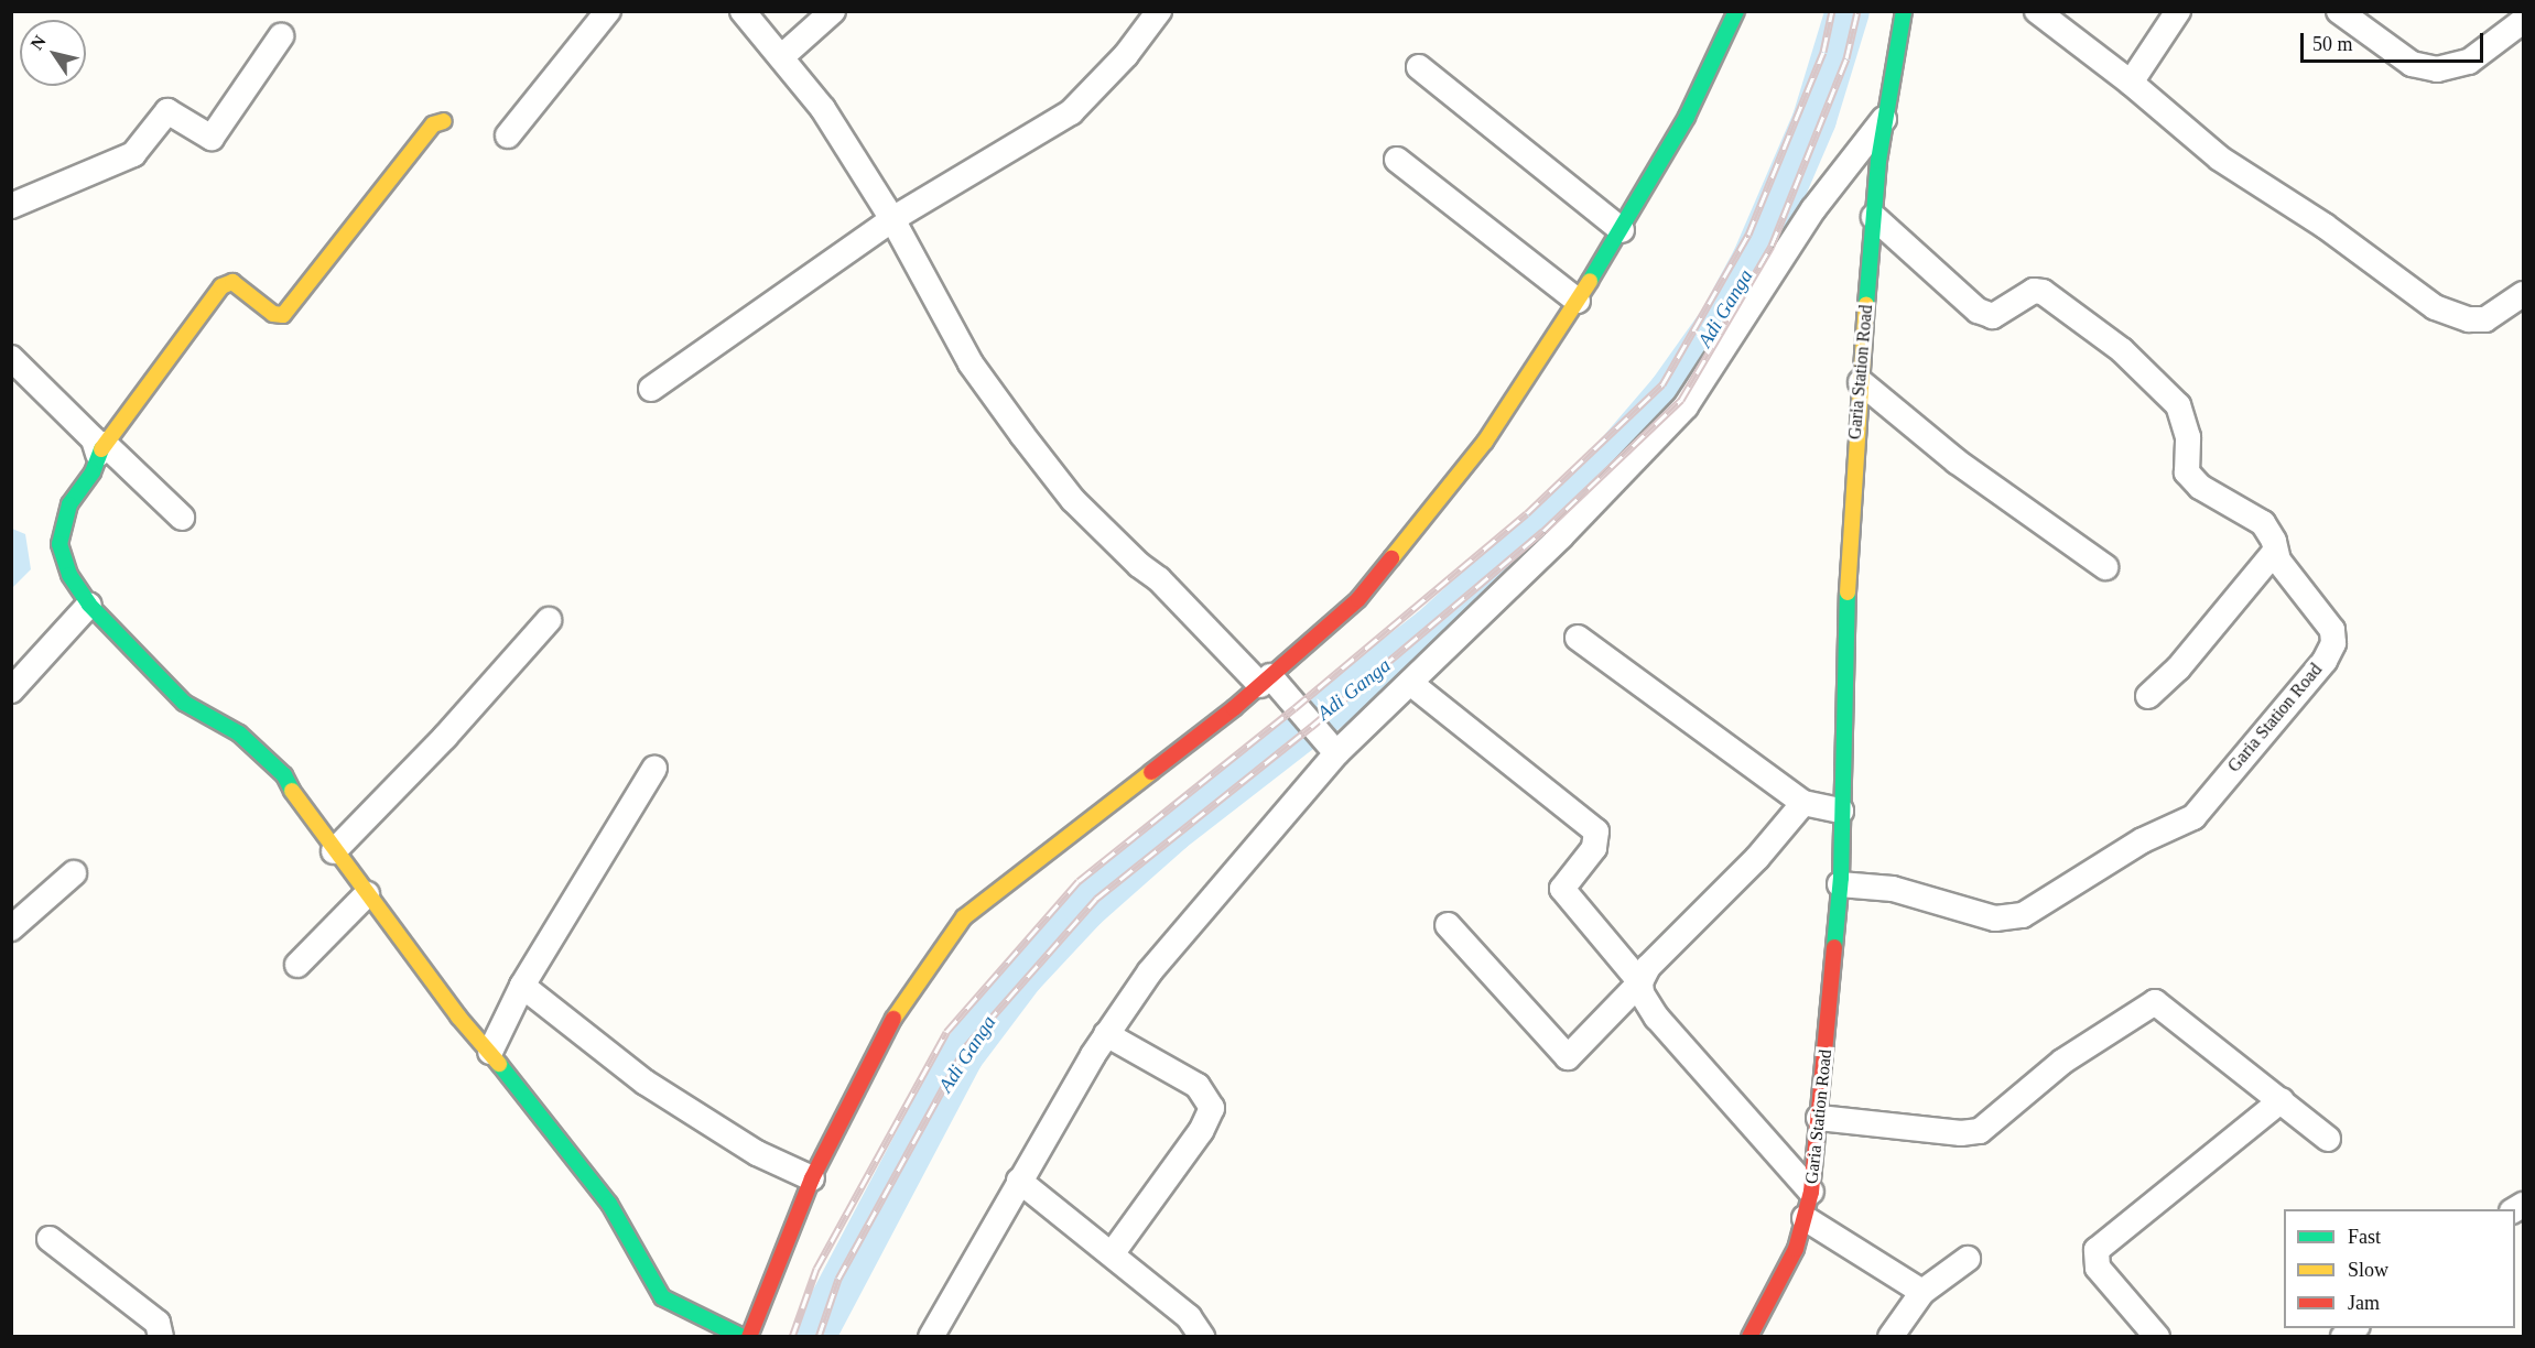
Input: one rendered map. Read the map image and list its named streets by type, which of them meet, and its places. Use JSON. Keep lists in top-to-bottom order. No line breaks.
{"streets":{"street":["Garia Station Road"]},"water":["Adi Ganga"],"legend":["Fast","Slow","Jam"],"scale_bar":"50 m","north":"top left"}
